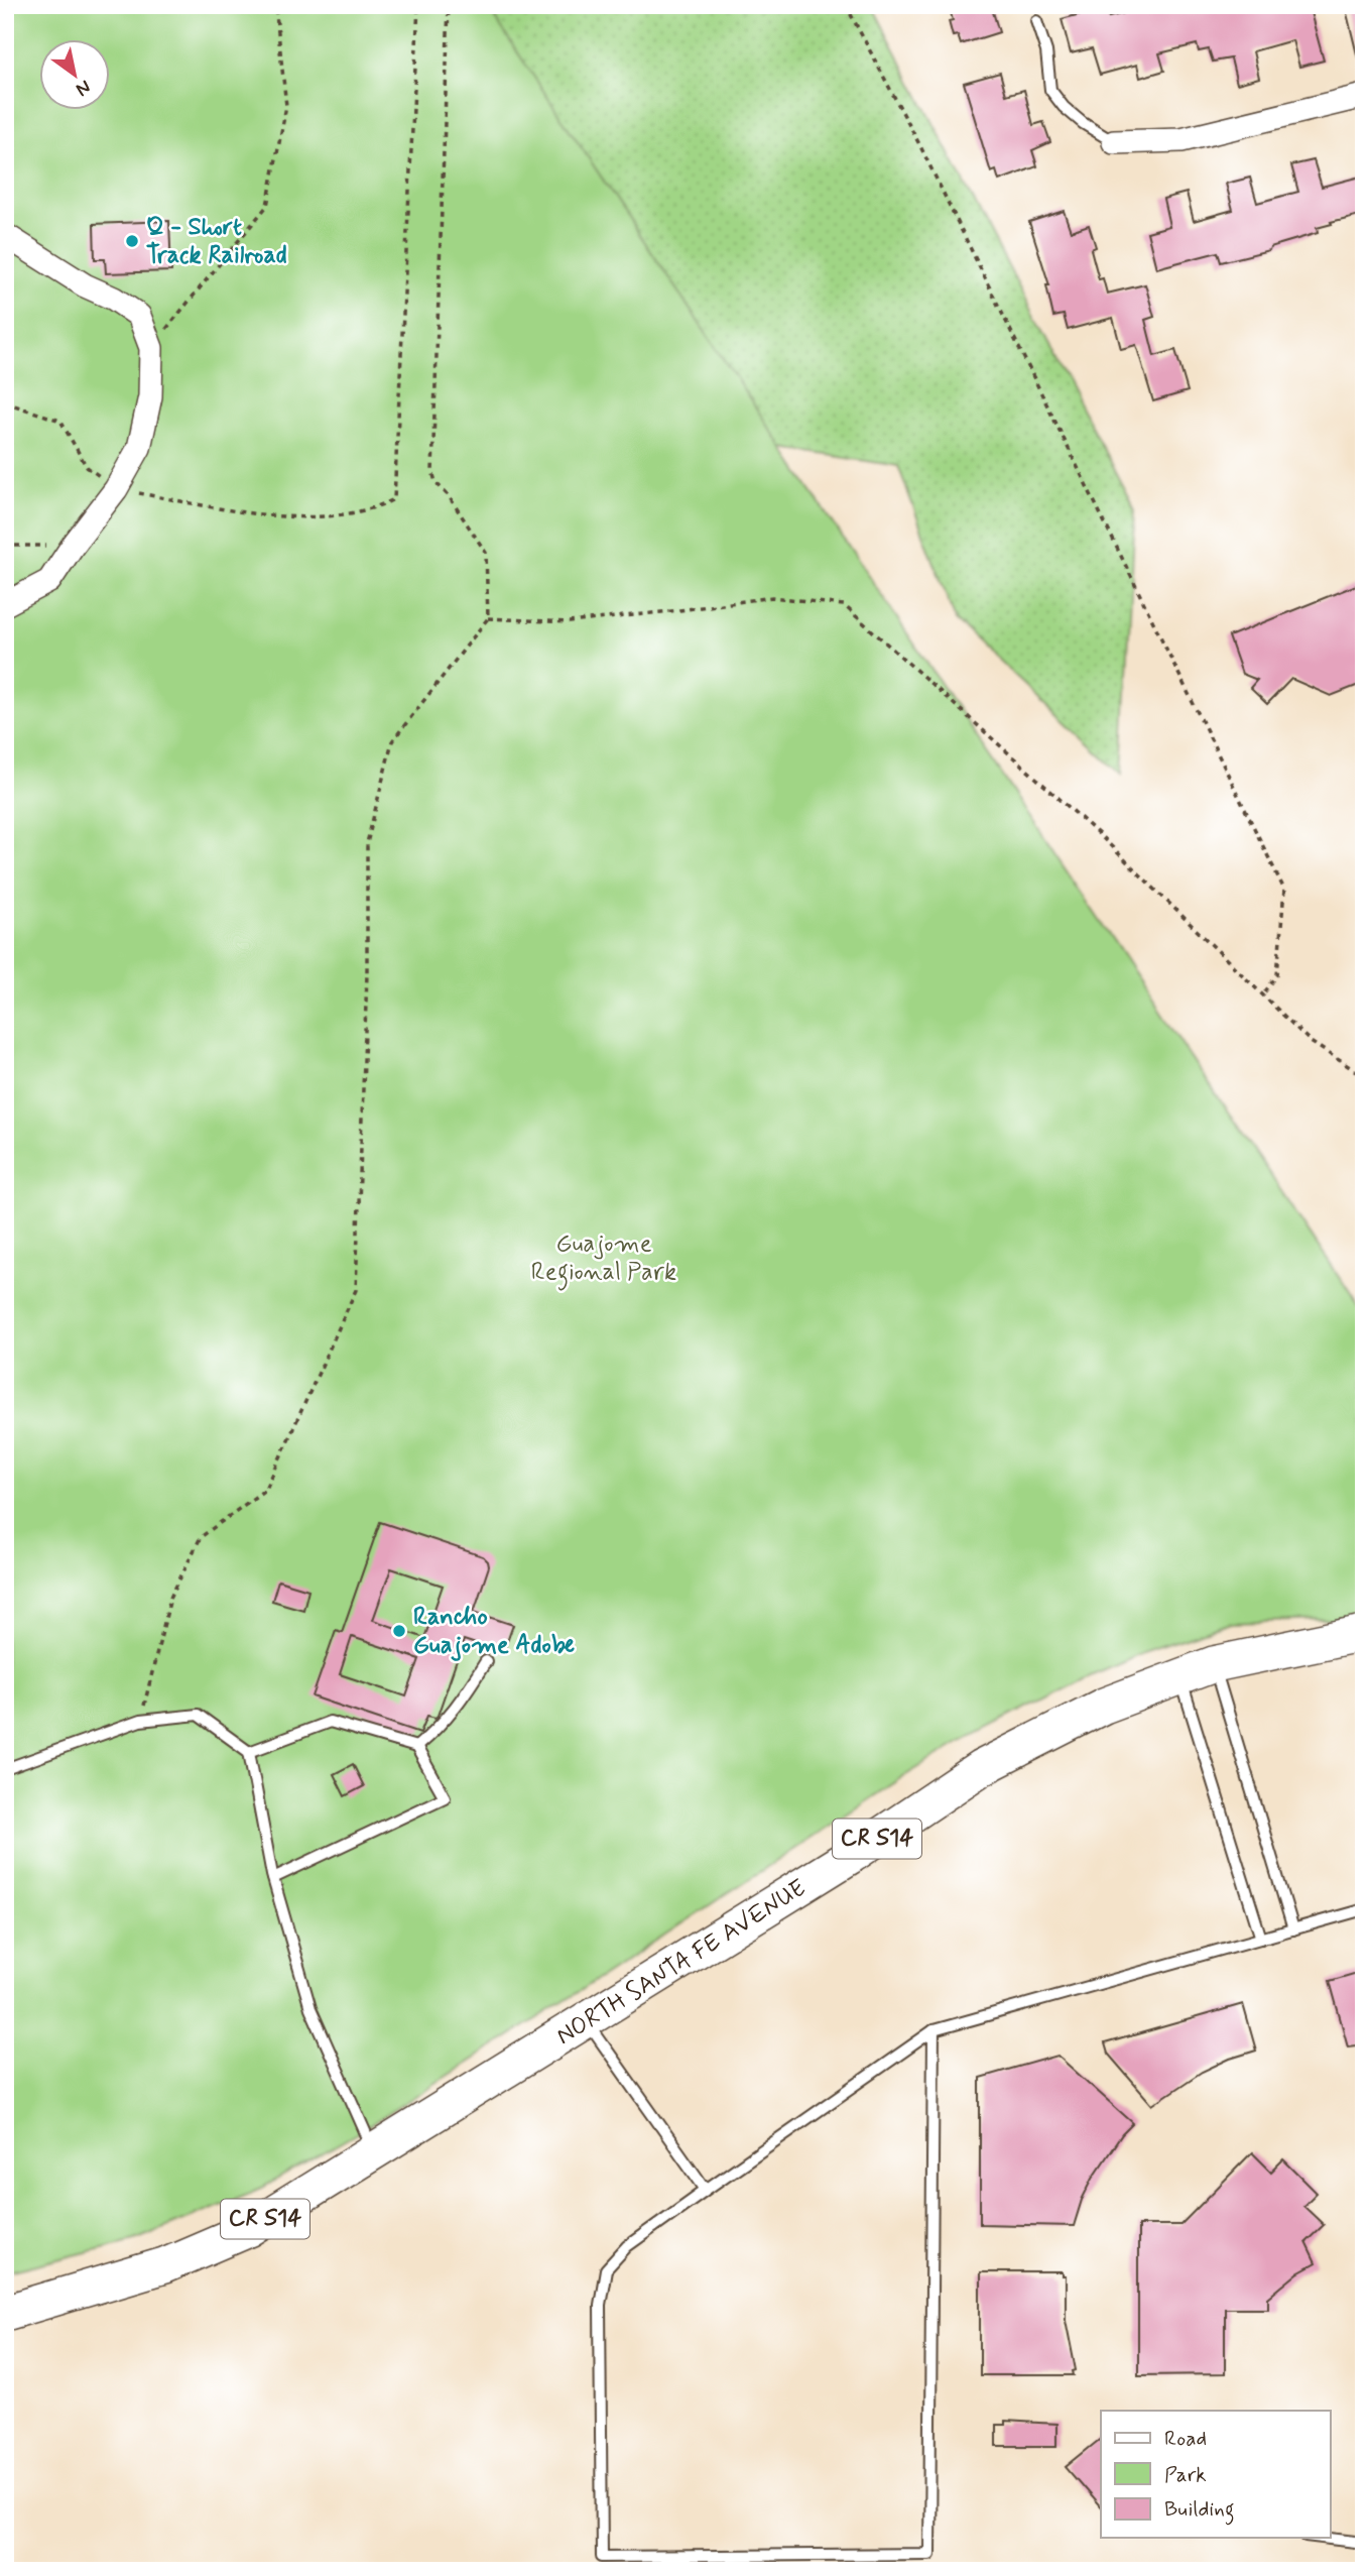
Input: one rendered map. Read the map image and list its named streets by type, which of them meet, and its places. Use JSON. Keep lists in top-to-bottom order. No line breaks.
{"streets":{"main road":["CR S14","NORTH SANTA FE AVENUE"]},"parks":["Guajome Regional Park"],"places":["Q - Short Track Railroad","Rancho Guajome Adobe"],"legend":["Road","Park","Building"],"north":"bottom right"}
